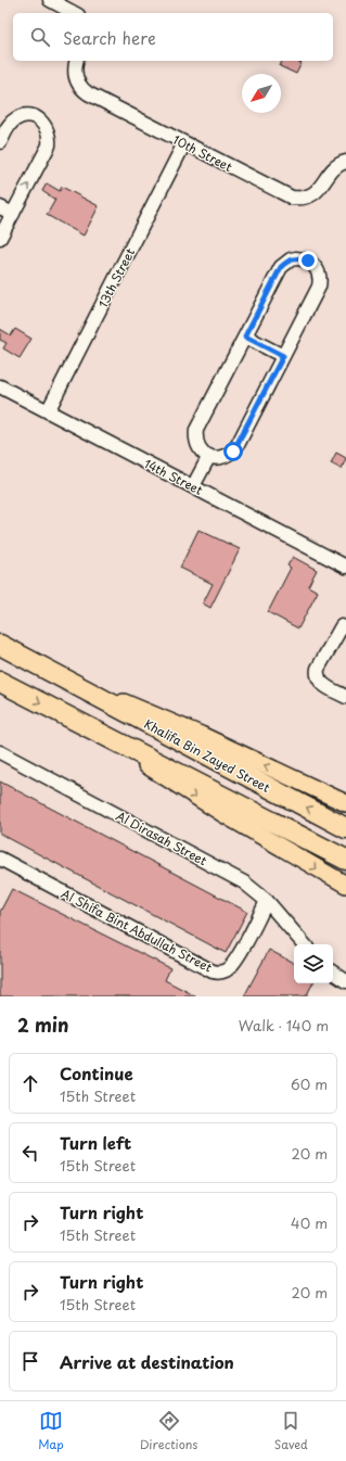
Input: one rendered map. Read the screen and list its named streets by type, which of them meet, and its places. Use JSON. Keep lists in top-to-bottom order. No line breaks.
{"streets":{"highway":["Khalifa Bin Zayed Street"],"street":["10th Street","13th Street","14th Street","Al Dirasah Street","Al Shifa Bint Abdullah Street"]},"crossings":[["10th Street","13th Street"],["13th Street","14th Street"],["Al Dirasah Street","Al Shifa Bint Abdullah Street"]],"north":"bottom left","page":{"search":"Search here","heading":["2 min","Walk · 140 m"],"list":[["Continue","15th Street","60 m"],["Turn left","15th Street","20 m"],["Turn right","15th Street","40 m"],["Turn right","15th Street","20 m"],"Arrive at destination"],"nav":["Map","Directions","Saved"]}}
